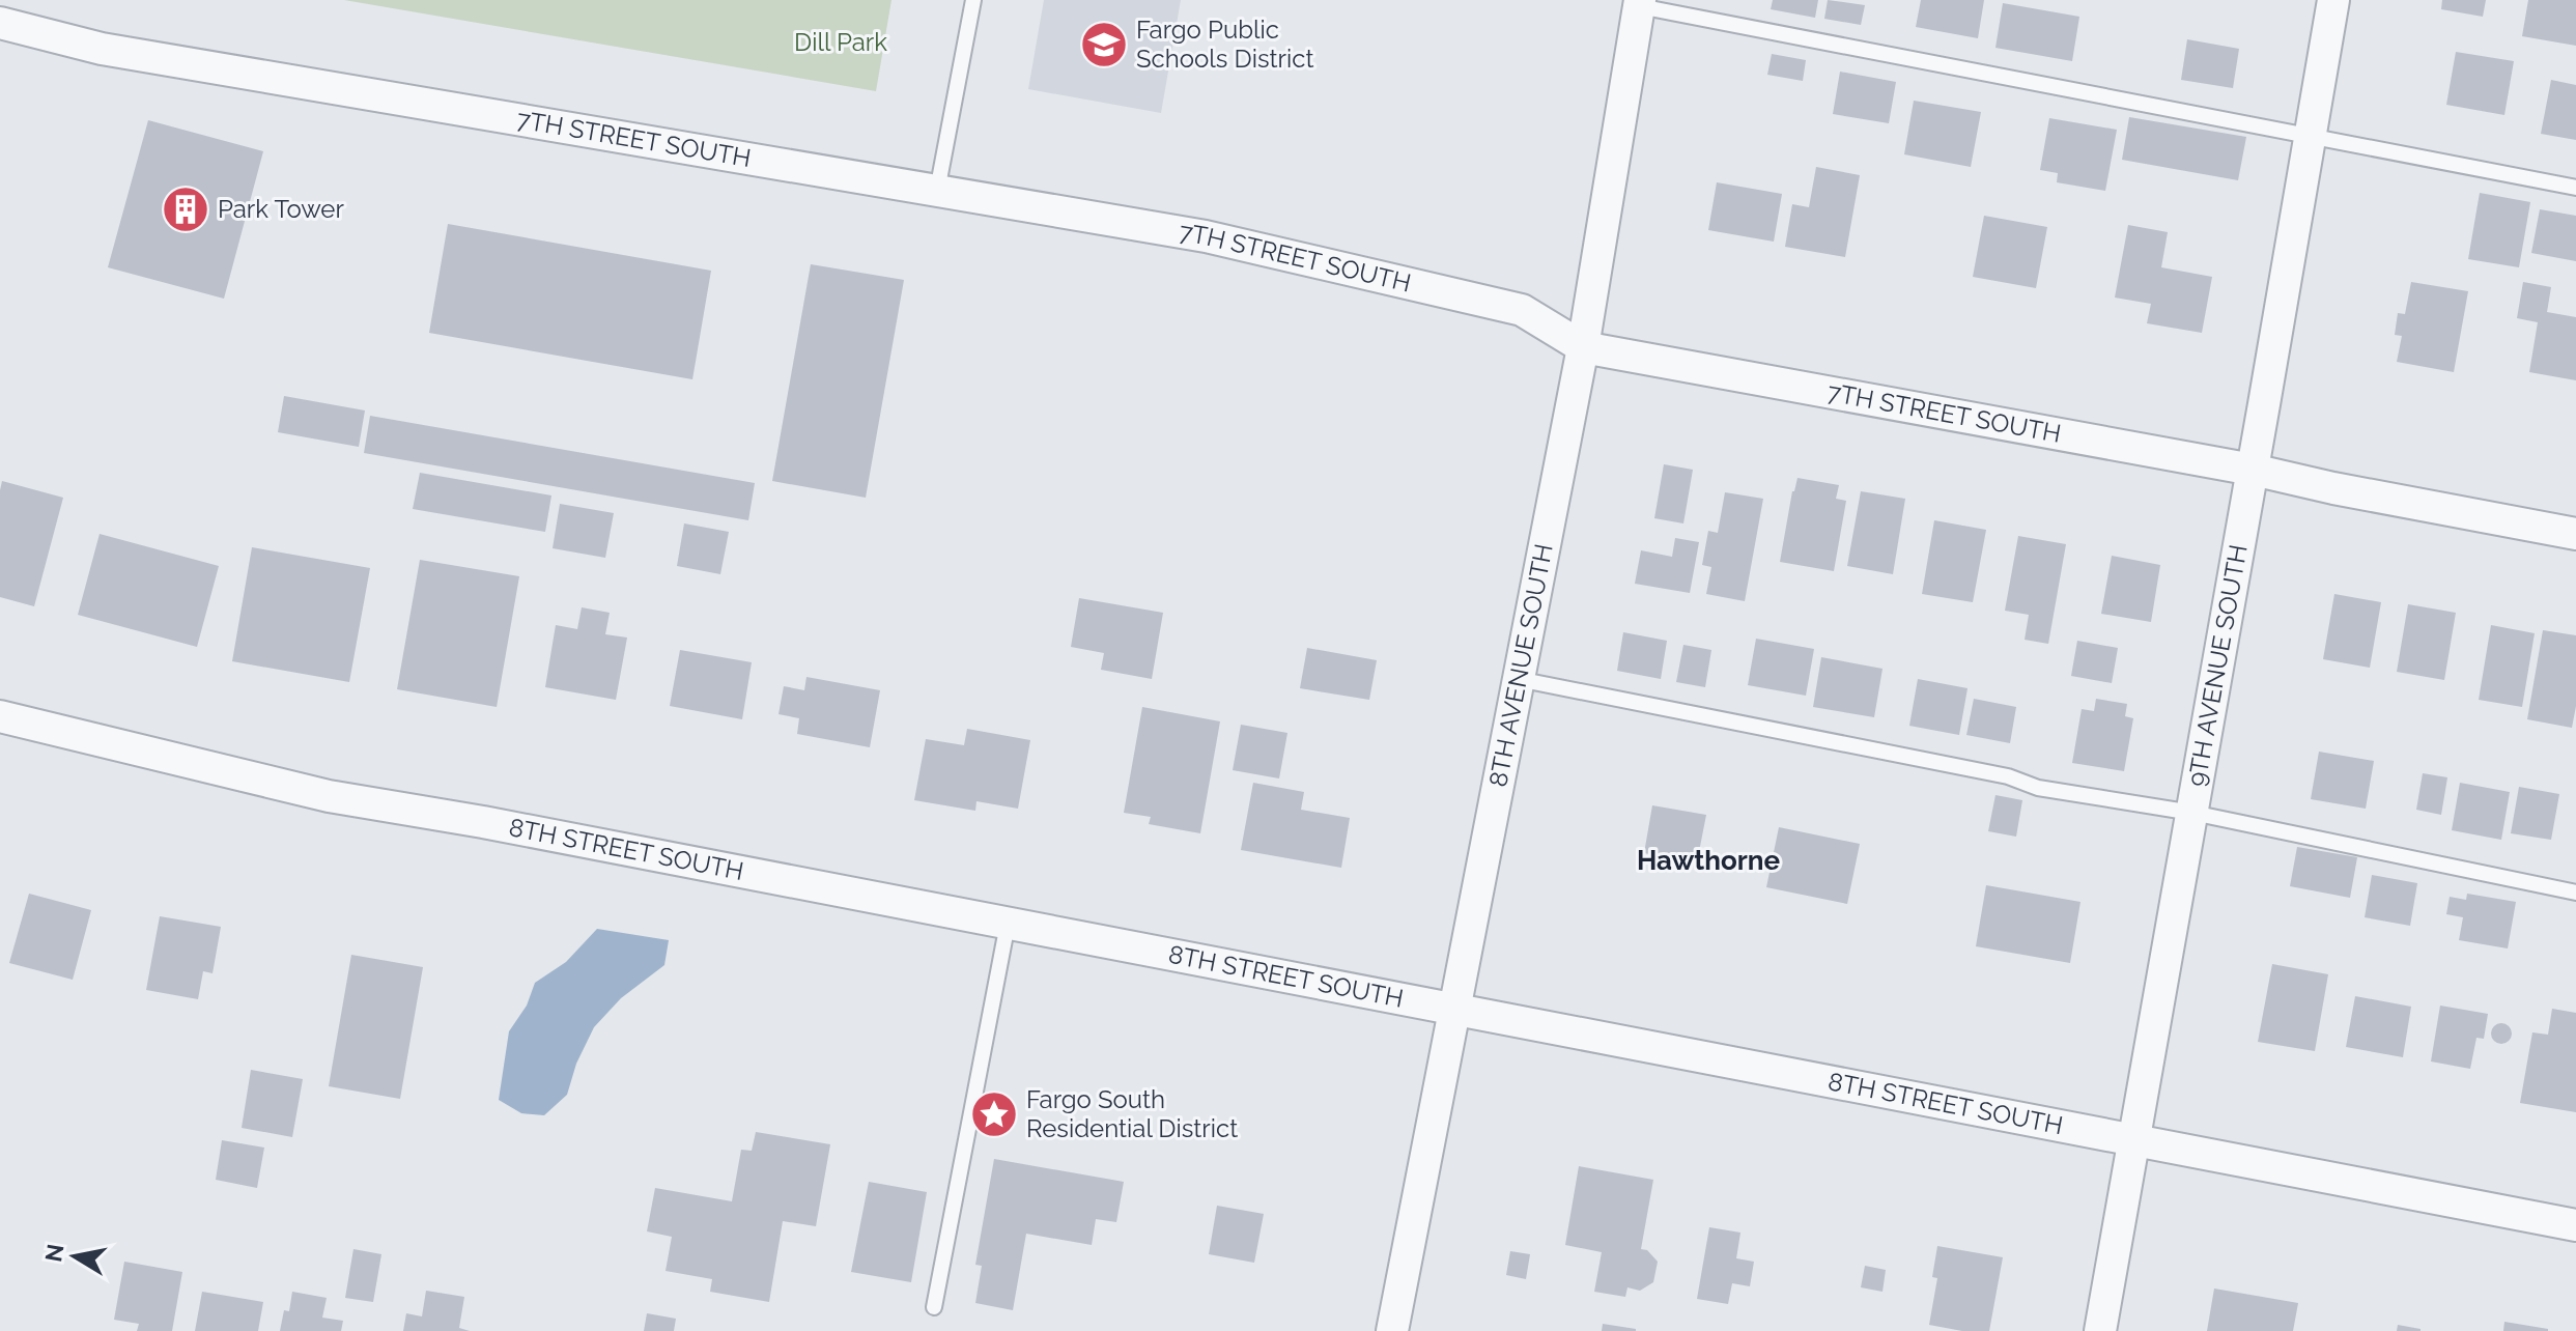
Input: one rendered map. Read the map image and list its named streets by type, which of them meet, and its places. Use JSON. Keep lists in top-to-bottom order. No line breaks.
{"streets":{"street":["7TH STREET SOUTH","9TH AVENUE SOUTH","8TH AVENUE SOUTH","8TH STREET SOUTH"]},"crossings":[["7TH STREET SOUTH","9TH AVENUE SOUTH"],["7TH STREET SOUTH","8TH AVENUE SOUTH"],["9TH AVENUE SOUTH","8TH STREET SOUTH"],["8TH AVENUE SOUTH","8TH STREET SOUTH"]],"districts":["Hawthorne"],"parks":["Dill Park"],"places":{"school or university":["Fargo Public Schools District"],"building":["Park Tower"],"place":["Fargo South Residential District"]},"north":"left"}
